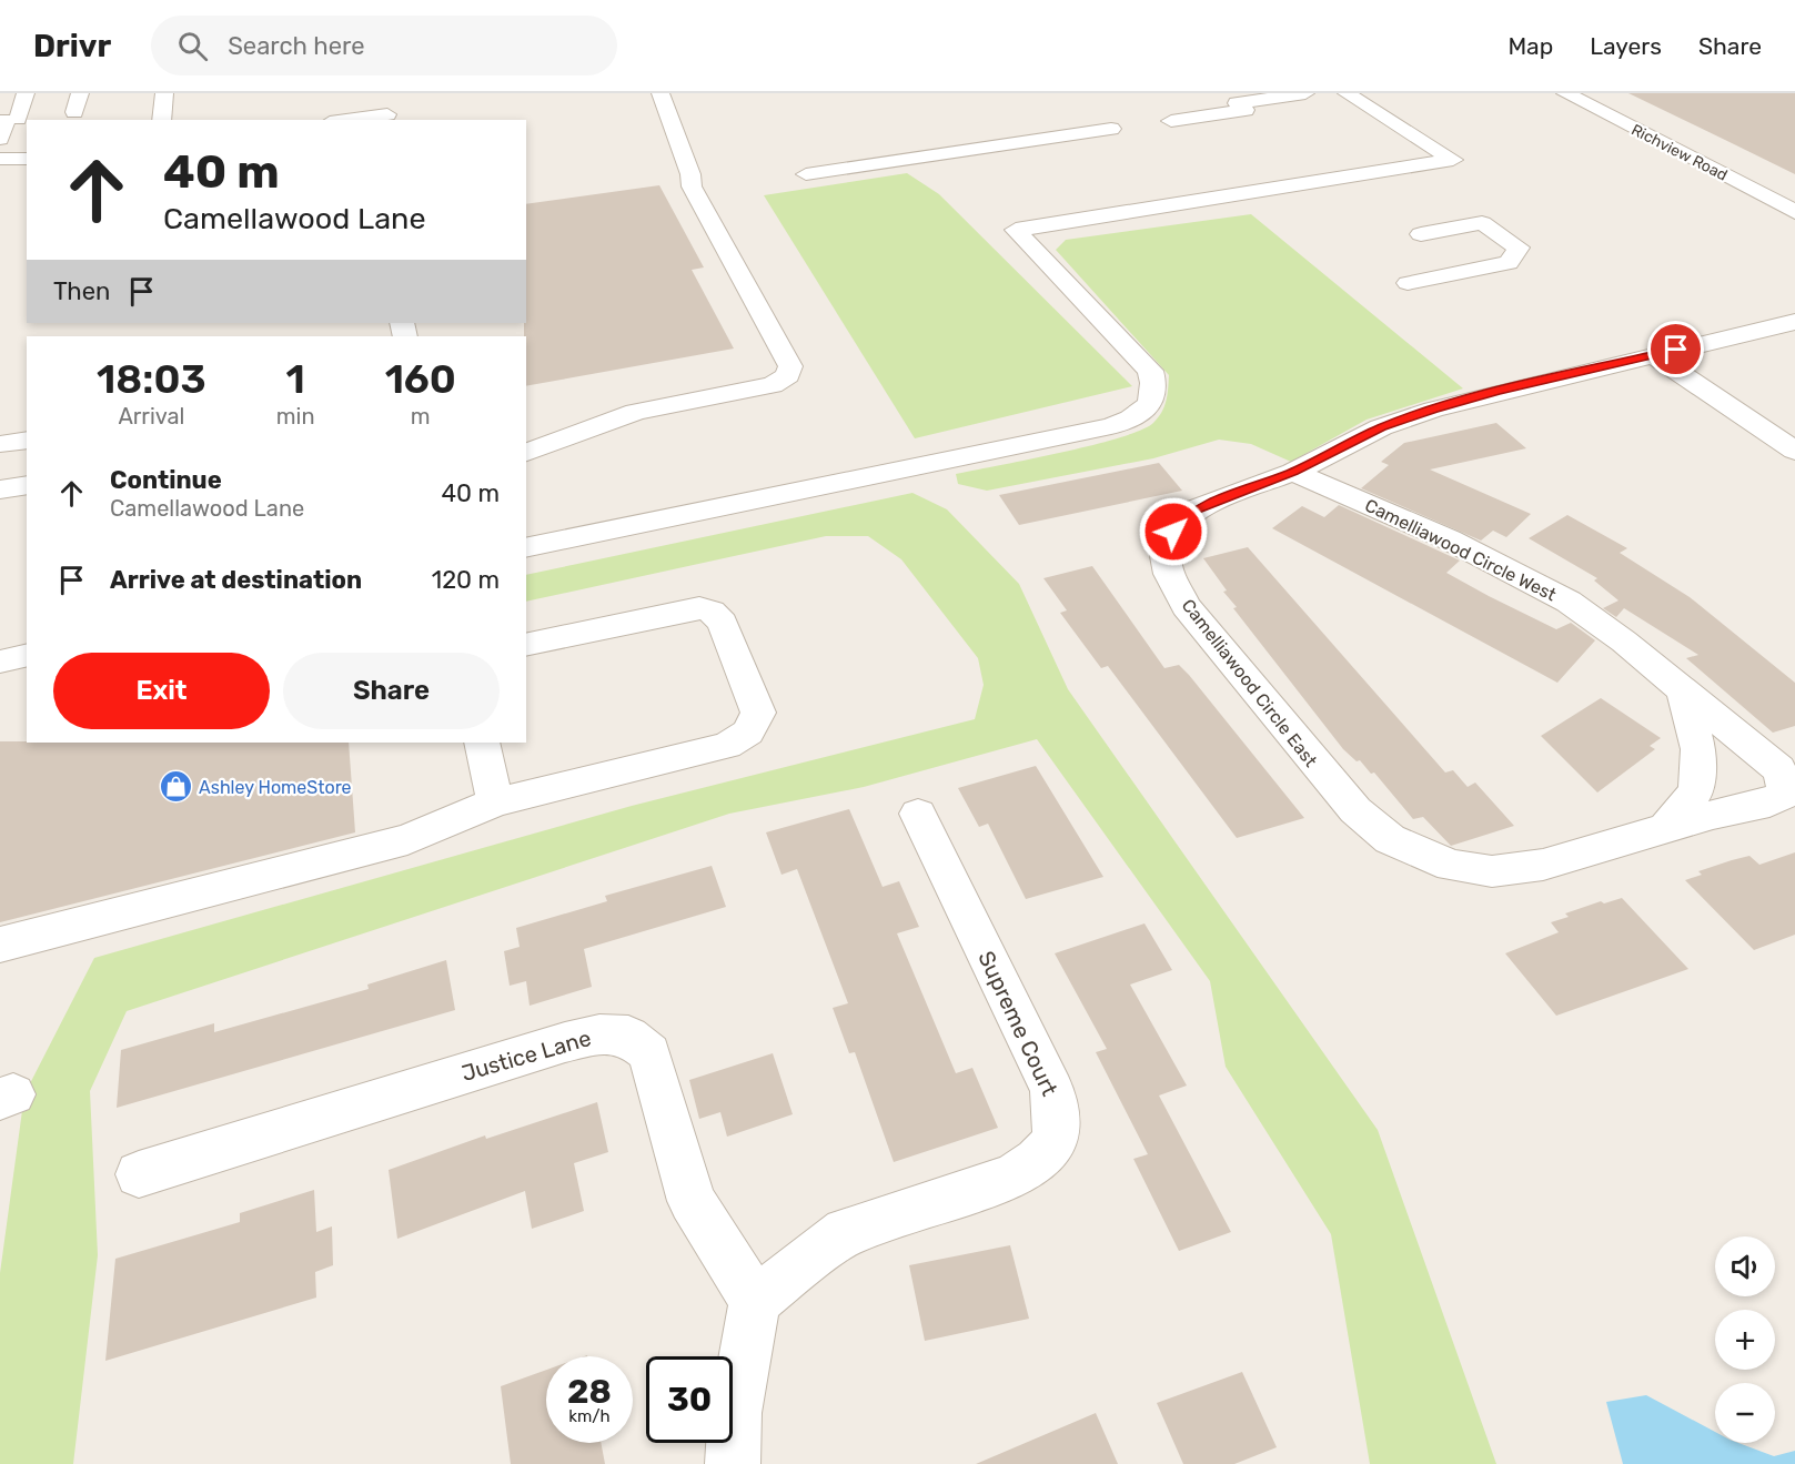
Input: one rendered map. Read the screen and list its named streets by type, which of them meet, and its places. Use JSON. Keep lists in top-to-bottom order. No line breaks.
{"streets":{"street":["Richview Road","Camelliawood Circle West","Camelliawood Circle East","Supreme Court","Justice Lane"]},"crossings":[["Camelliawood Circle West","Camelliawood Circle East"],["Supreme Court","Justice Lane"]],"places":{"shop":["Ashley HomeStore"]},"page":{"header":"Drivr","search":"Search here","nav":["Map","Layers","Share"],"turn":["40 m","Camellawood Lane"],"then":"Then","eta":["18:03","Arrival","1","min","160","m"],"list":[{"name":"Continue","note":"Camellawood Lane","value":"40 m"},{"name":"Arrive at destination","value":"120 m"}],"buttons":["Exit","Share"],"map_buttons":["+","−"],"speed":"28 km/h","limit":"30"}}
